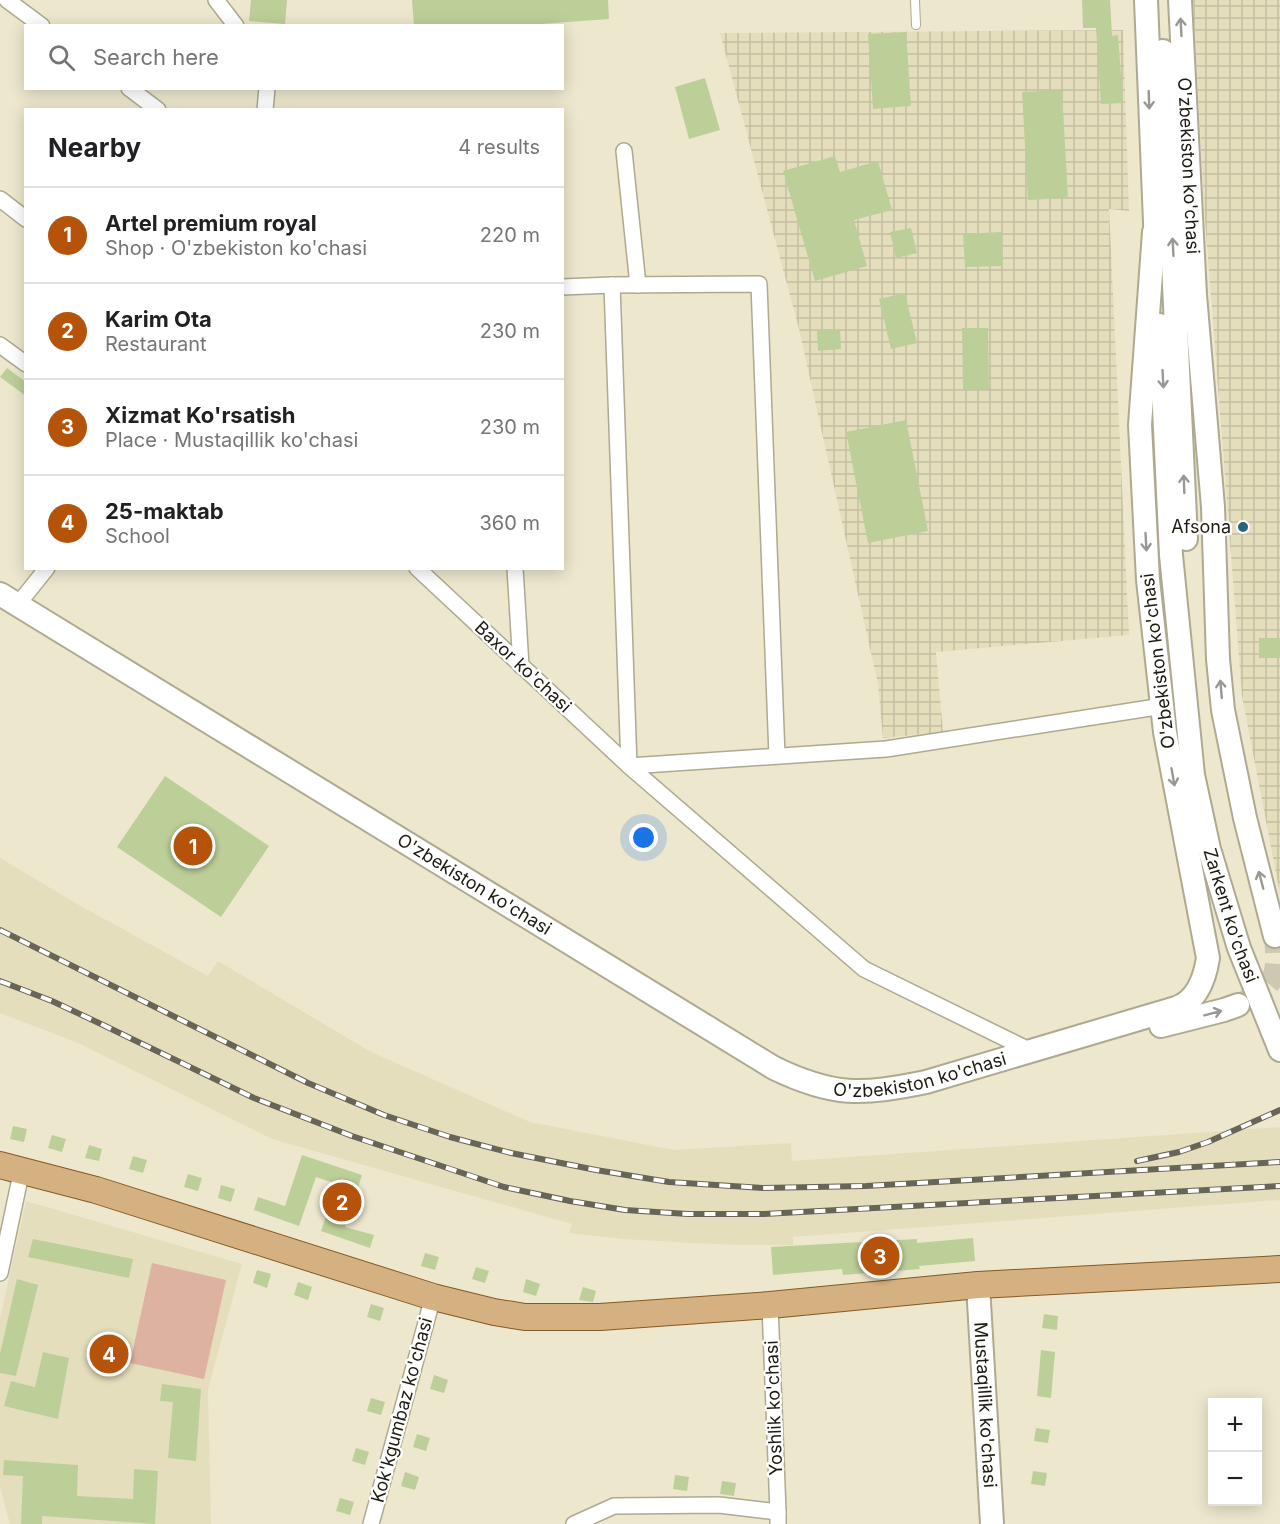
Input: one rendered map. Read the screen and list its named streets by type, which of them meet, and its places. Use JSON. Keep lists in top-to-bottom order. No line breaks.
{"streets":{"main road":["O'zbekiston ko'chasi","Zarkent ko'chasi","Mustaqillik ko'chasi"],"street":["Baxor ko'chasi","Yoshlik ko'chasi","Kok'kgumbaz ko'chasi"]},"crossings":[["O'zbekiston ko'chasi","Baxor ko'chasi"],["O'zbekiston ko'chasi","Zarkent ko'chasi"]],"places":["Afsona"],"page":{"search":"Search here","heading":["Nearby","4 results"],"list":[{"mark":"1","name":"Artel premium royal","note":"Shop · O'zbekiston ko'chasi","value":"220 m"},{"mark":"2","name":"Karim Ota","note":"Restaurant","value":"230 m"},{"mark":"3","name":"Xizmat Ko'rsatish","note":"Place · Mustaqillik ko'chasi","value":"230 m"},{"mark":"4","name":"25-maktab","note":"School","value":"360 m"}],"pins":["1","2","3","4"],"map_buttons":["+","−"]}}
